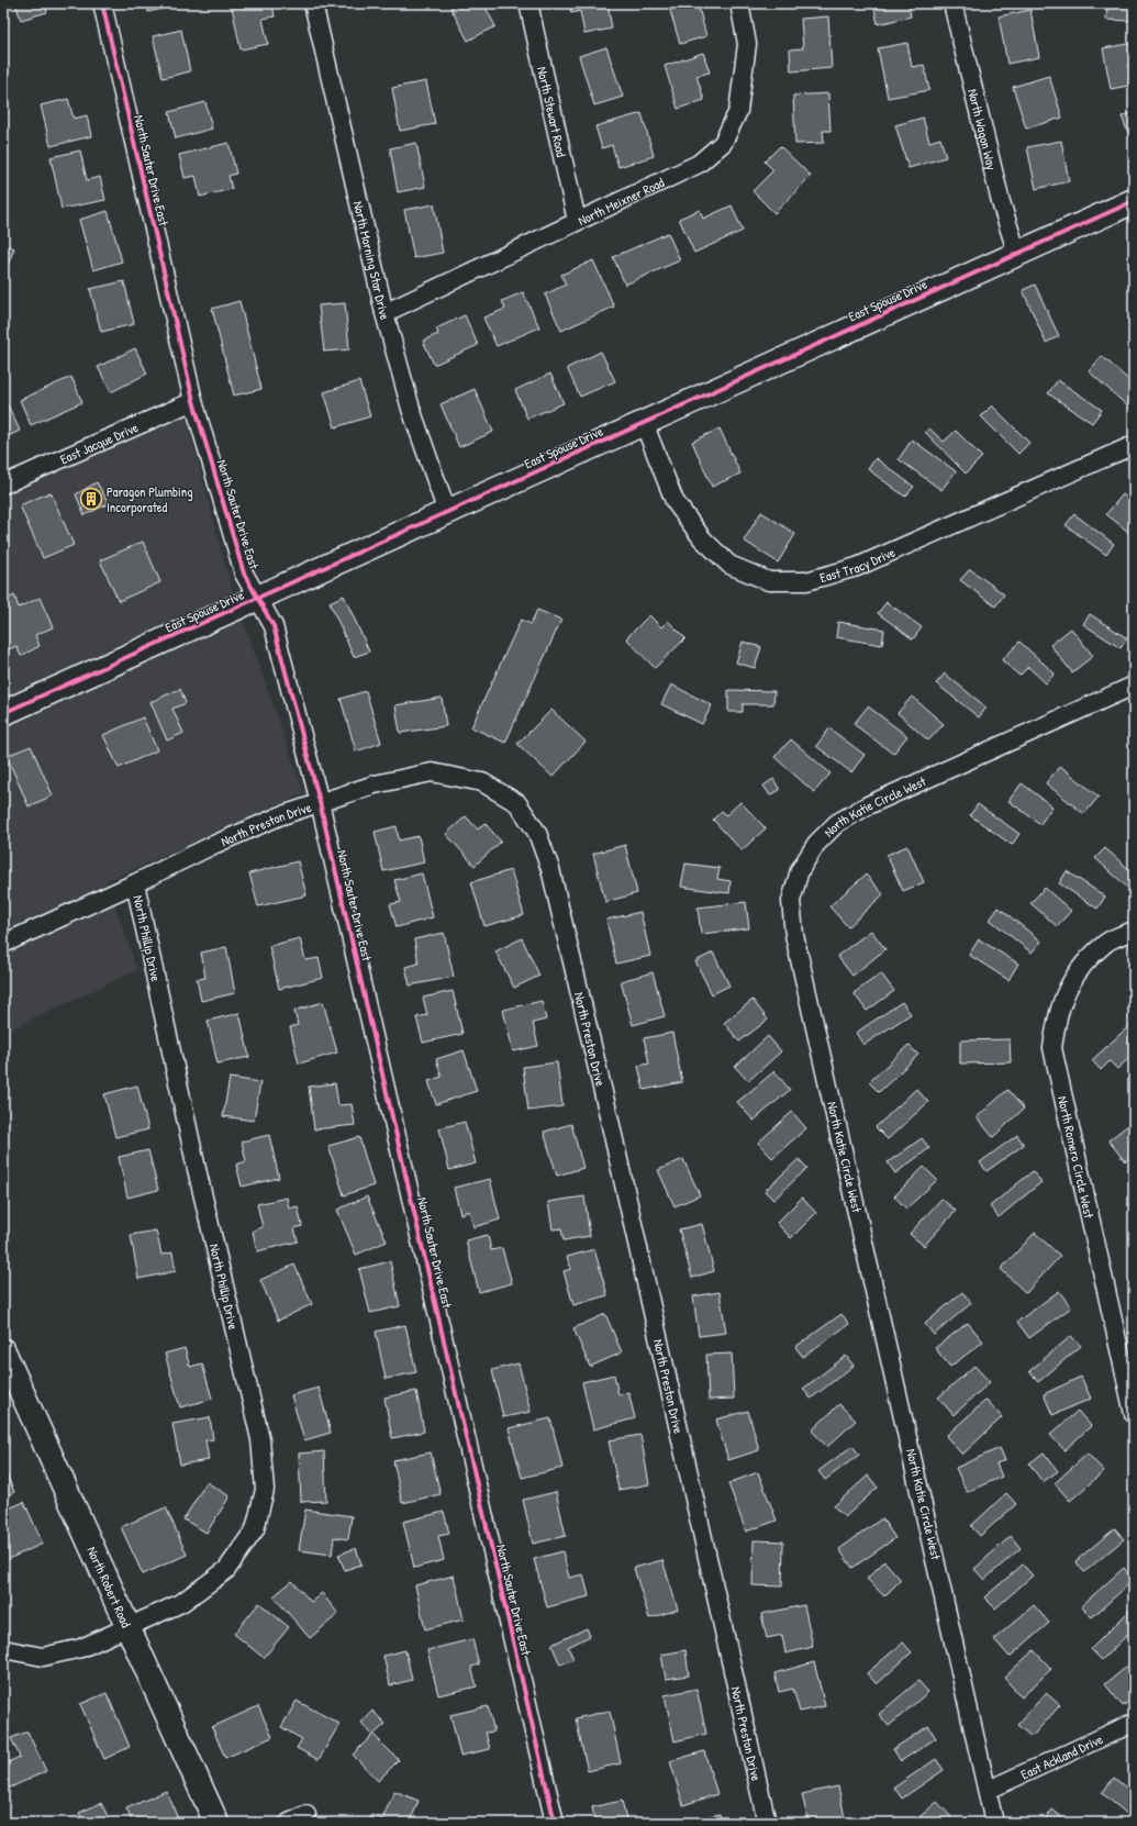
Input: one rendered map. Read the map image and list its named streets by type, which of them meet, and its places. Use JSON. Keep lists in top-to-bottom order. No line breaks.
{"streets":{"street":["North Stewart Road","North Wagon Way","North Sauter Drive East","North Meixner Road","North Morning Star Drive","East Spouse Drive","East Jacque Drive","East Tracy Drive","North Katie Circle West","North Preston Drive","North Phillip Drive","North Romero Circle West","North Robert Road","East Ackland Drive"]},"crossings":[["North Stewart Road","North Meixner Road"],["North Wagon Way","East Spouse Drive"],["North Sauter Drive East","East Spouse Drive"],["North Sauter Drive East","East Jacque Drive"],["North Sauter Drive East","North Preston Drive"],["North Meixner Road","North Morning Star Drive"],["North Morning Star Drive","East Spouse Drive"],["East Spouse Drive","East Tracy Drive"],["North Katie Circle West","East Ackland Drive"],["North Preston Drive","North Phillip Drive"],["North Phillip Drive","North Robert Road"]],"places":{"building":["Paragon Plumbing Incorporated"]}}
